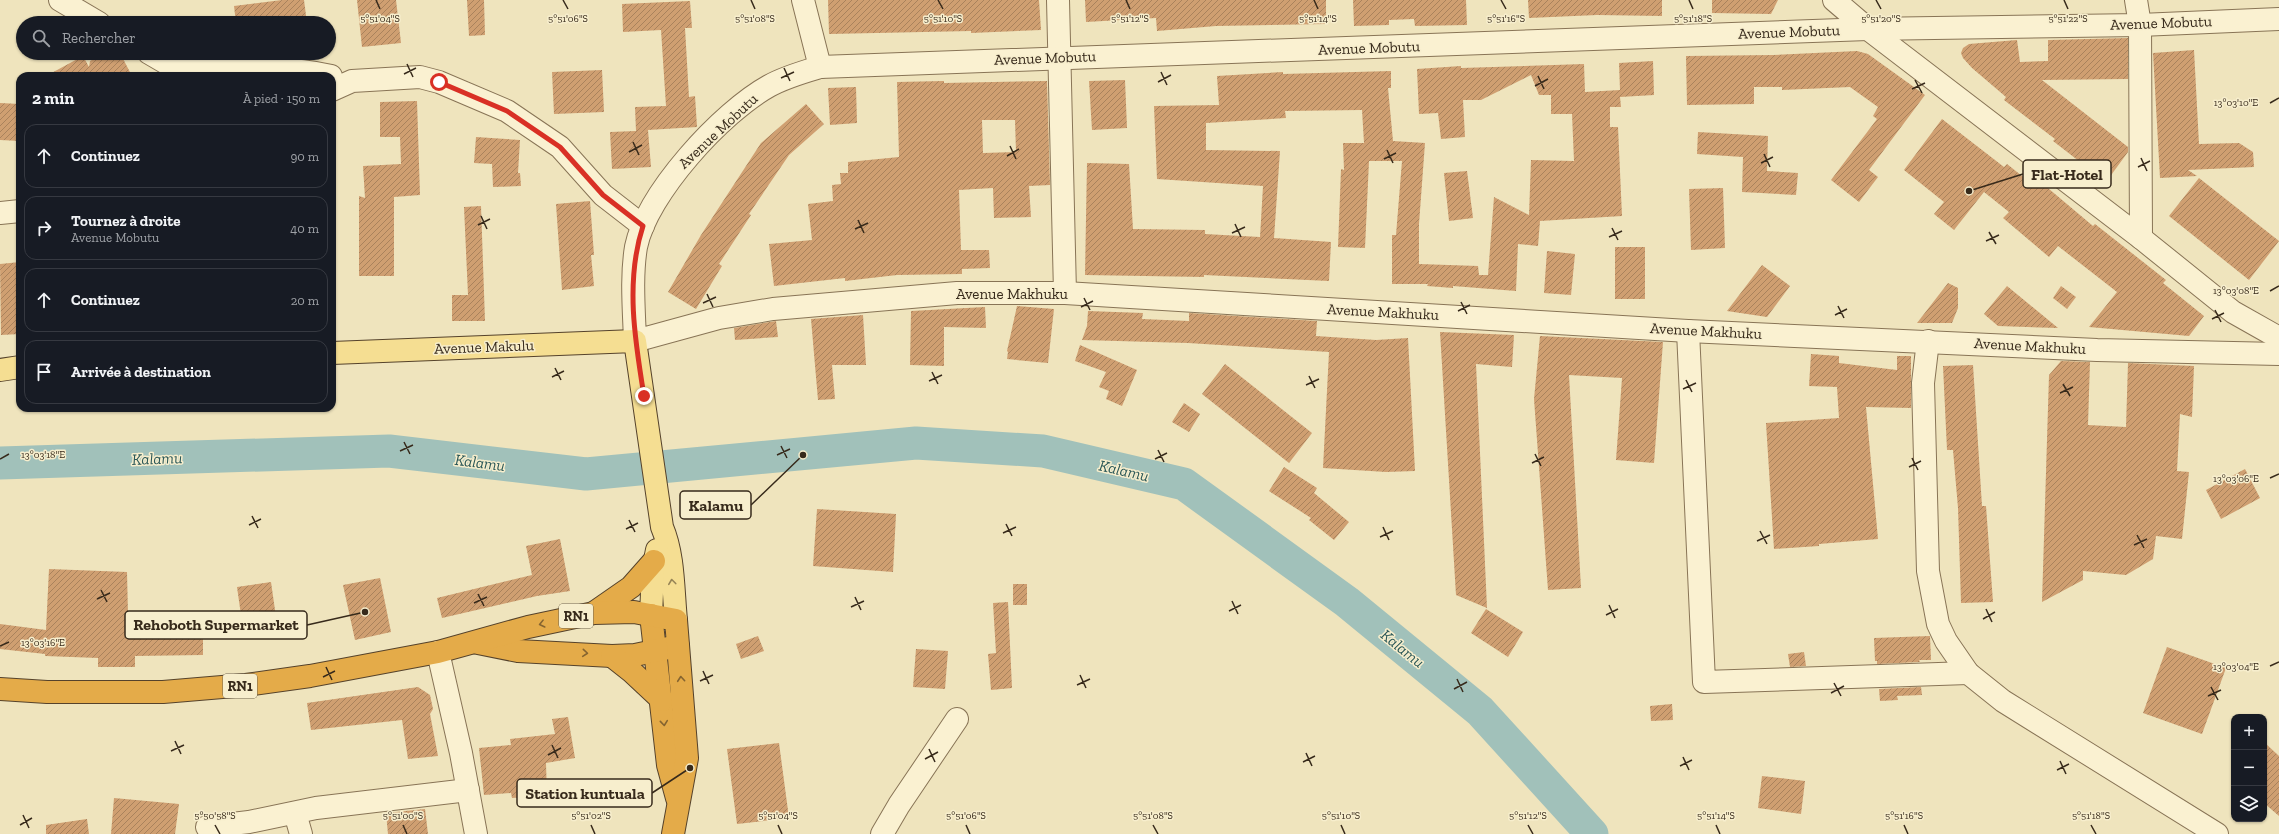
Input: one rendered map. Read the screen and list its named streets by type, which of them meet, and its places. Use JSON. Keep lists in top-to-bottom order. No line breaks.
{"streets":{"highway":["RN1"],"main road":["Avenue Makulu"],"street":["Avenue Mobutu","Avenue Makhuku"]},"crossings":[["Avenue Mobutu","Avenue Makhuku"],["Avenue Mobutu","Avenue Makulu"],["Avenue Makhuku","Avenue Makulu"]],"water":["Kalamu"],"places":["Flat-Hotel","Kalamu","Rehoboth Supermarket","Station kuntuala"],"page":{"search":"Rechercher","heading":["2 min","À pied · 150 m"],"list":[["Continuez","90 m"],["Tournez à droite","Avenue Mobutu","40 m"],["Continuez","20 m"],"Arrivée à destination"],"map_buttons":["+","−"]},"coordinates":["5°51'04\"S","5°51'06\"S","5°51'08\"S","5°51'10\"S","5°51'12\"S","5°51'14\"S","5°51'18\"S","5°51'22\"S","5°51'16\"S","5°51'20\"S","13°03'10\"E","13°03'08\"E","13°03'18\"E","13°03'06\"E","13°03'16\"E","13°03'04\"E","5°50'58\"S","5°51'00\"S","5°51'02\"S"]}
